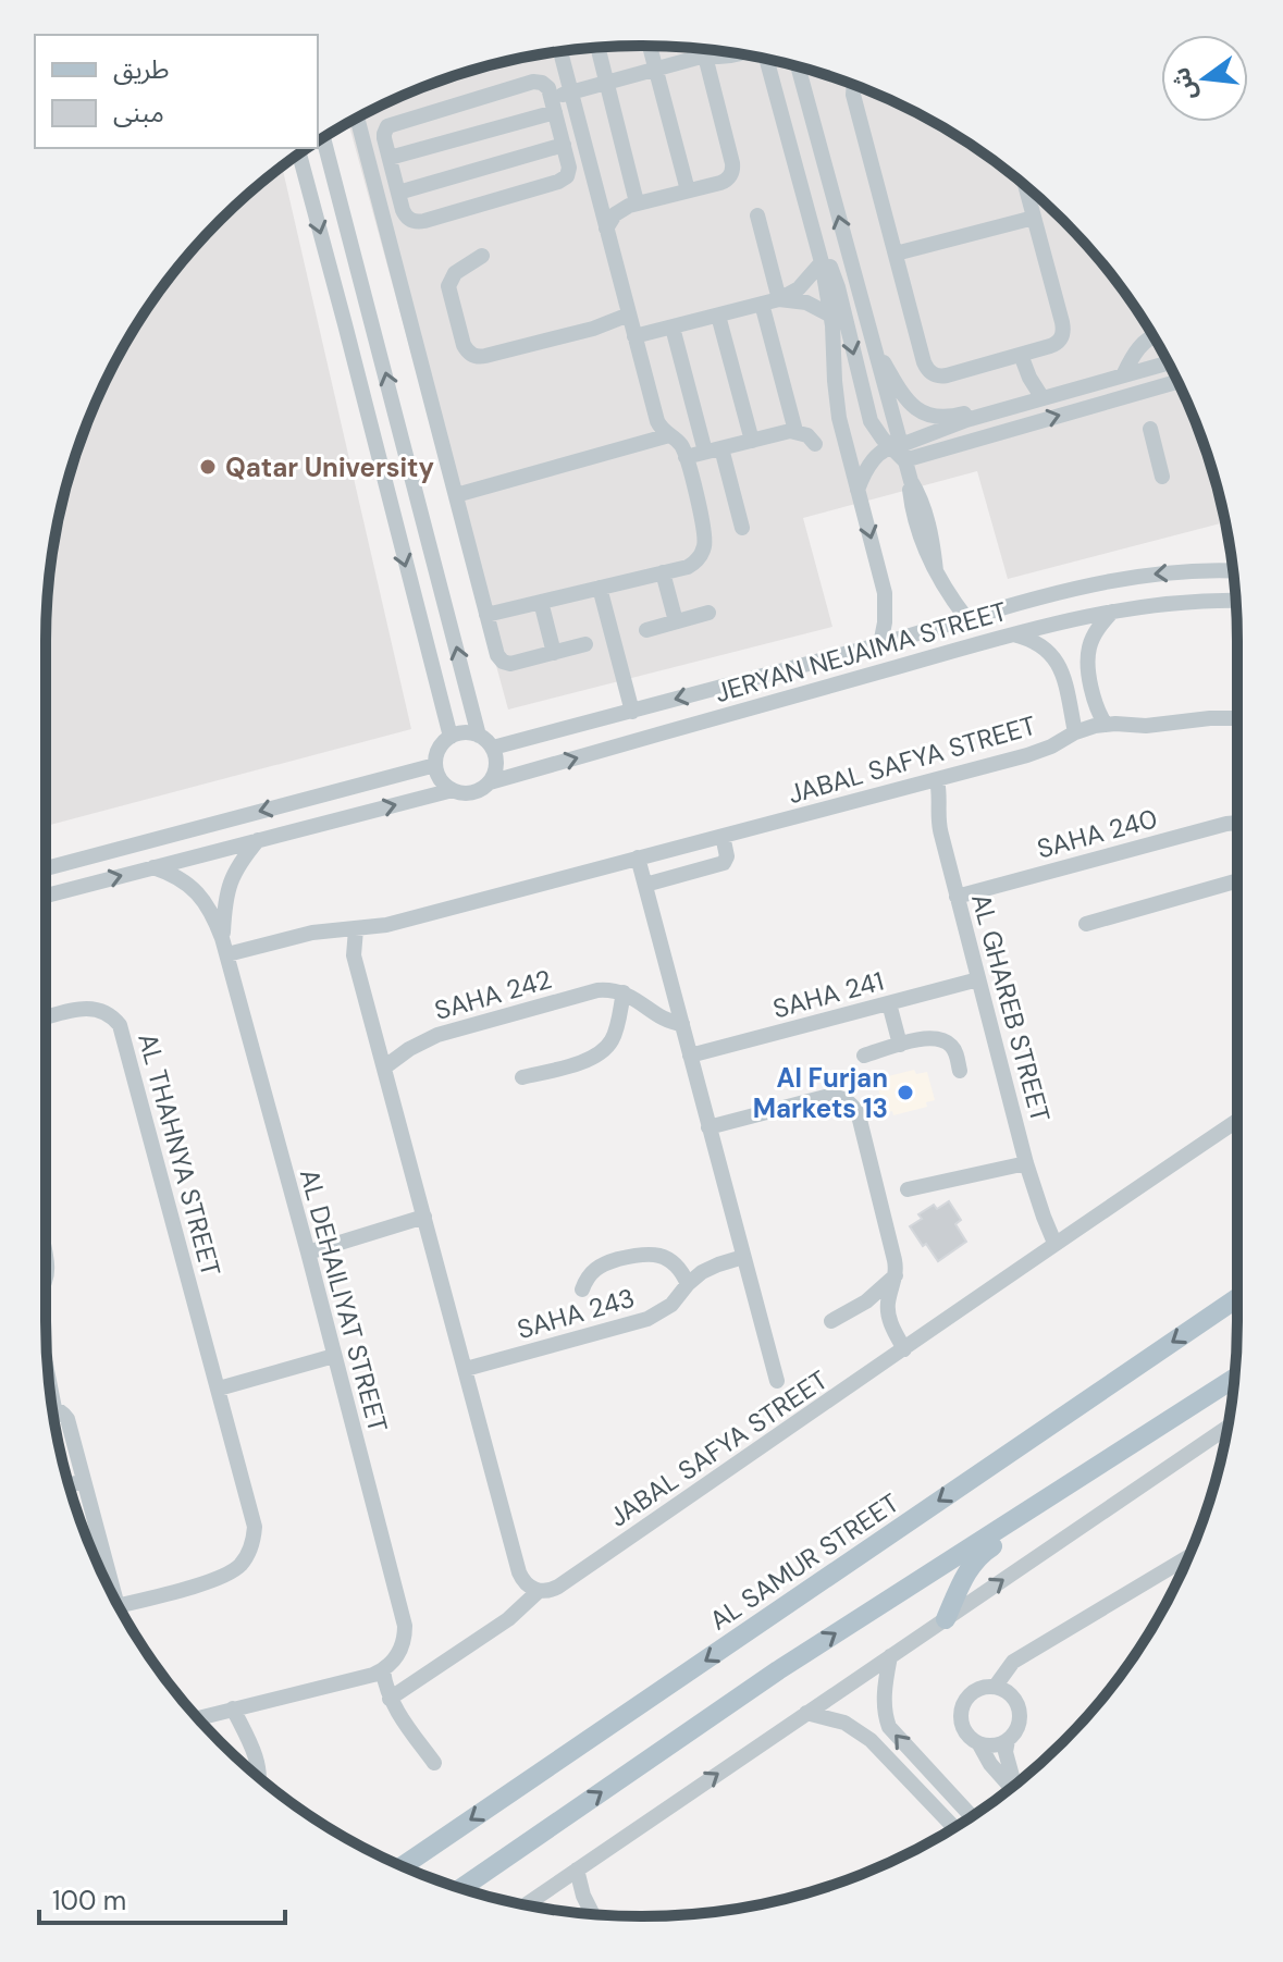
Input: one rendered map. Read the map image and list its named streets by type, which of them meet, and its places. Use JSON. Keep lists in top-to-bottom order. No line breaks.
{"streets":{"main road":["AL SAMUR STREET"],"street":["JERYAN NEJAIMA STREET","JABAL SAFYA STREET","SAHA 240","SAHA 242","SAHA 241","AL GHAREB STREET","AL THAHNYA STREET","AL DEHAILIYAT STREET","SAHA 243"]},"crossings":[["JERYAN NEJAIMA STREET","JABAL SAFYA STREET"],["JABAL SAFYA STREET","AL GHAREB STREET"],["JABAL SAFYA STREET","AL DEHAILIYAT STREET"],["SAHA 240","AL GHAREB STREET"],["SAHA 241","AL GHAREB STREET"]],"places":["Qatar University","Al Furjan Markets 13"],"legend":["طريق","مبنى"],"scale_bar":"100 m","north":"left"}
